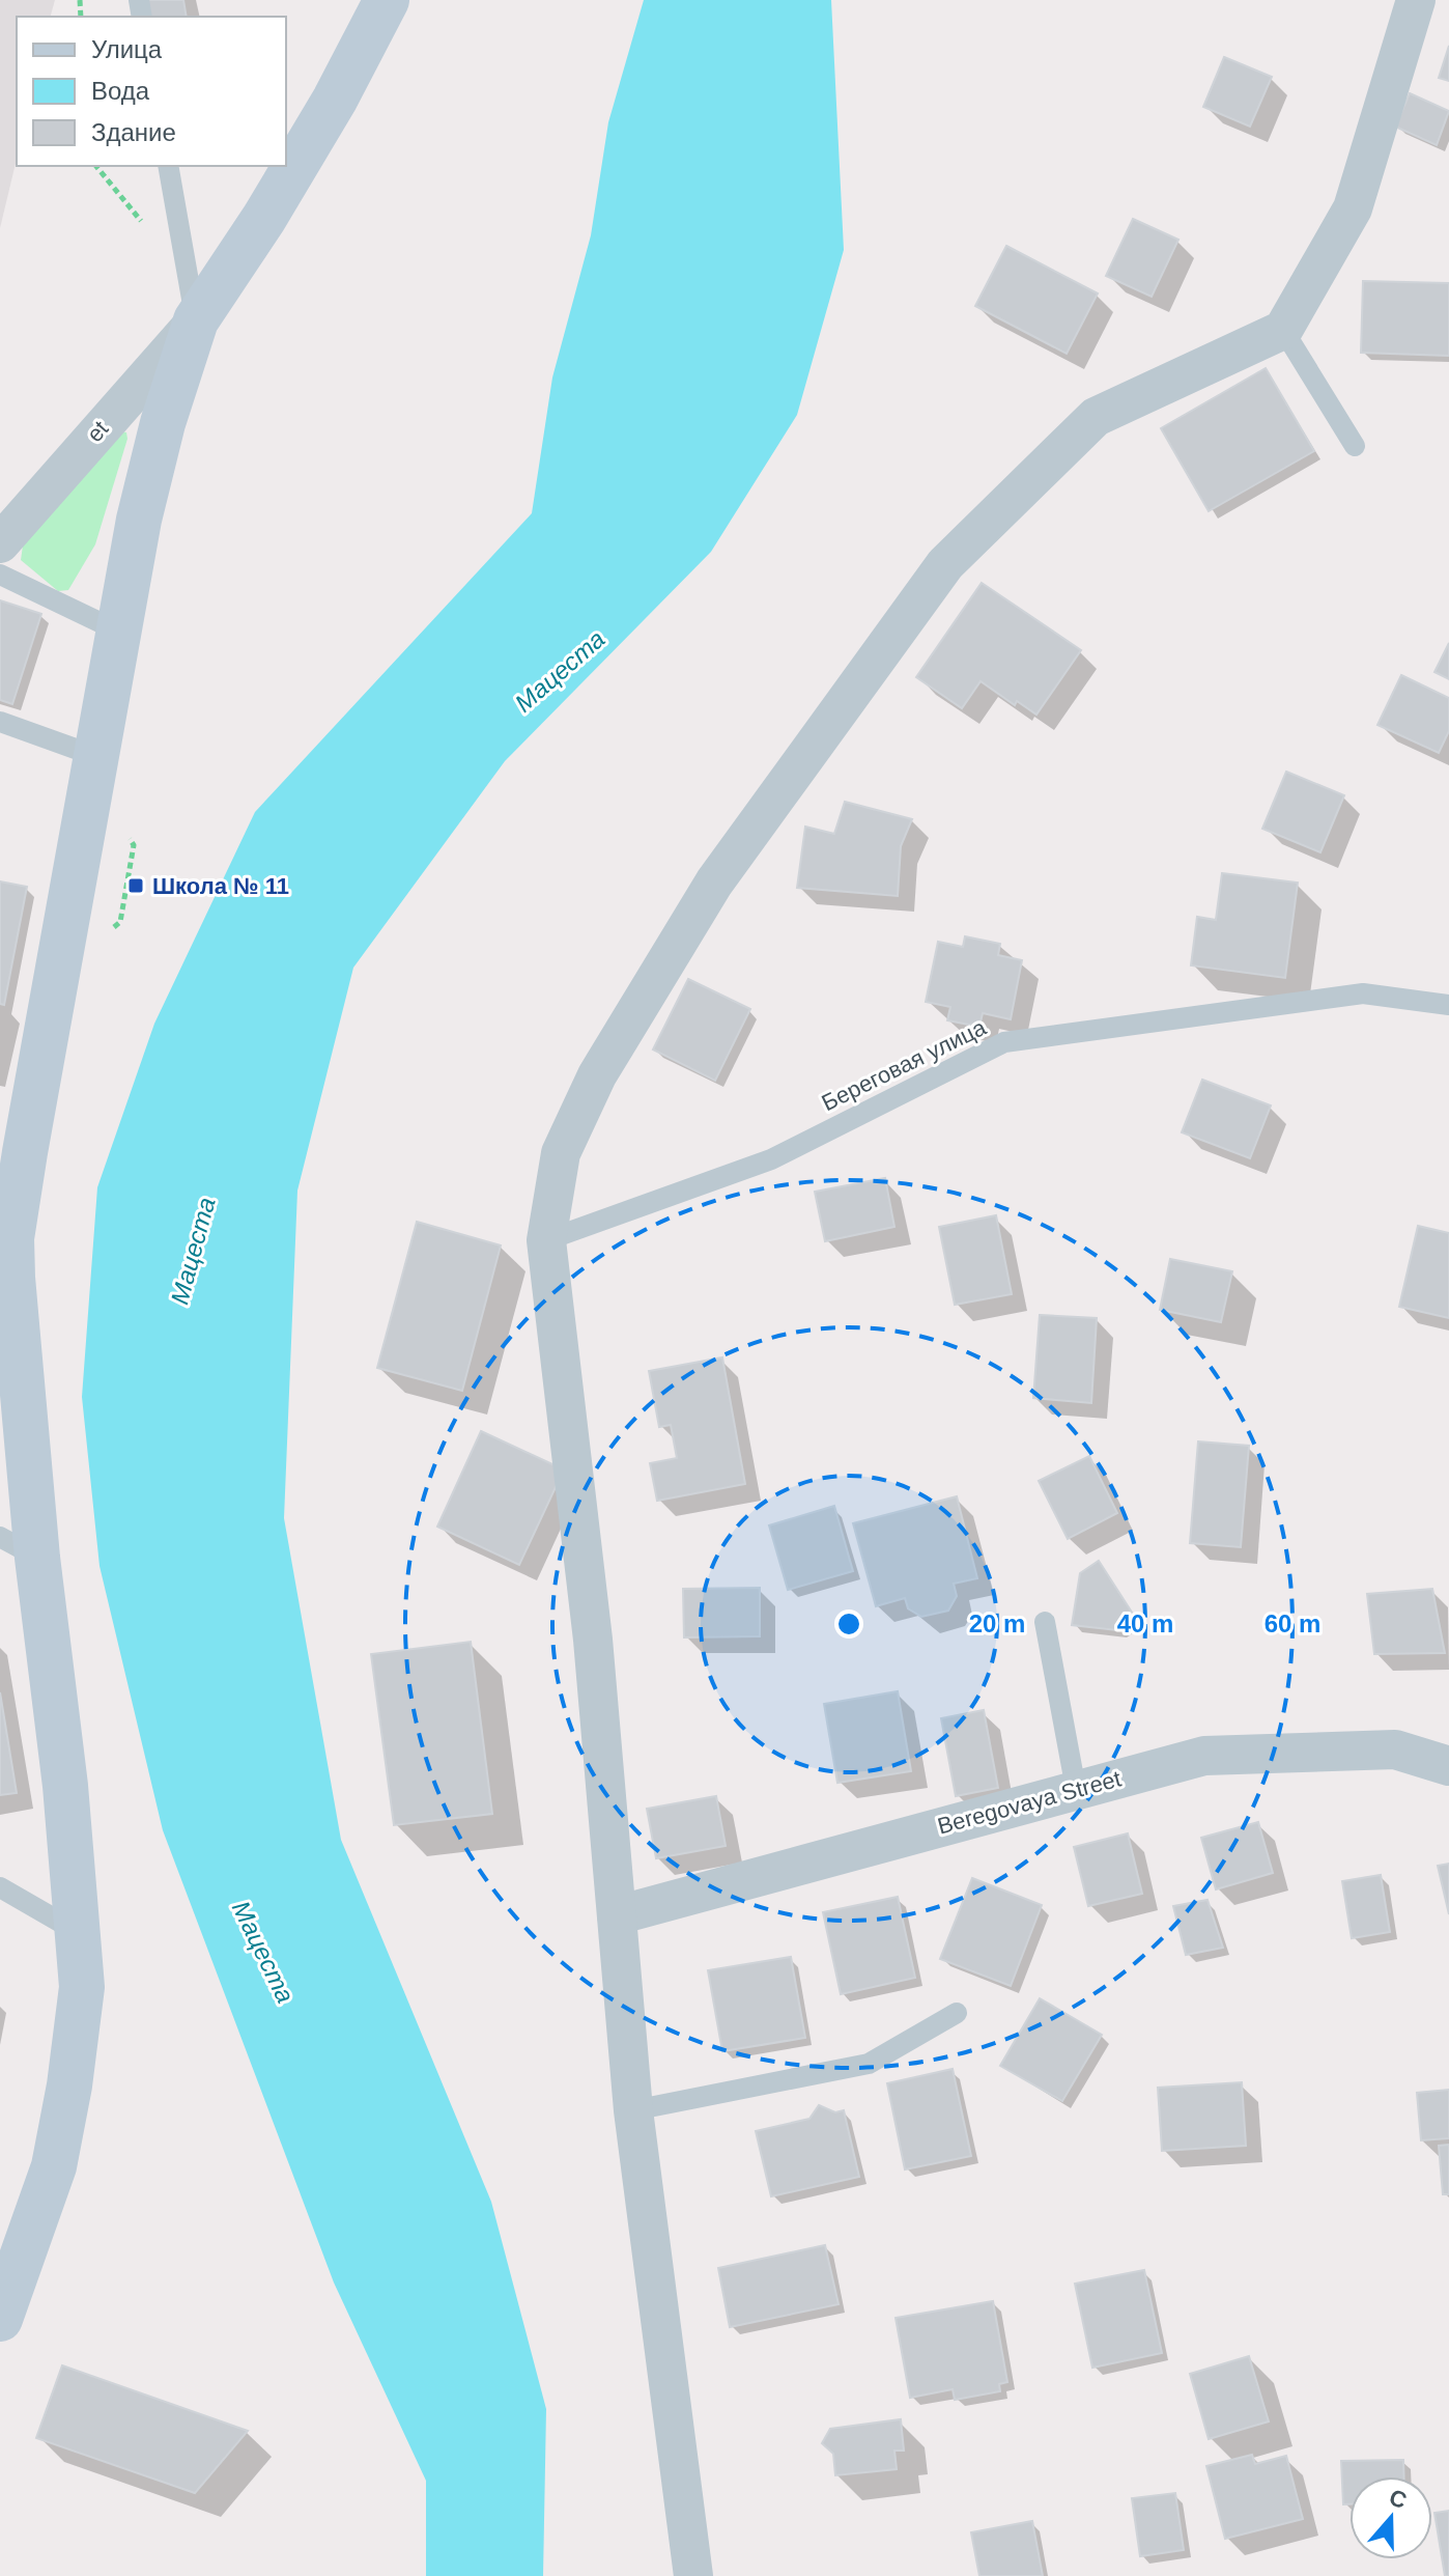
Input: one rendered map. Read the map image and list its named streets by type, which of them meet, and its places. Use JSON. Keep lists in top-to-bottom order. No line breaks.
{"streets":{"street":["et","Beregovaya Street"],"lane":["Береговая улица"]},"water":["Мацеста"],"places":{"transit":["Школа № 11"]},"legend":["Улица","Вода","Здание"],"north":"top","rings":["20 m","40 m","60 m"]}
